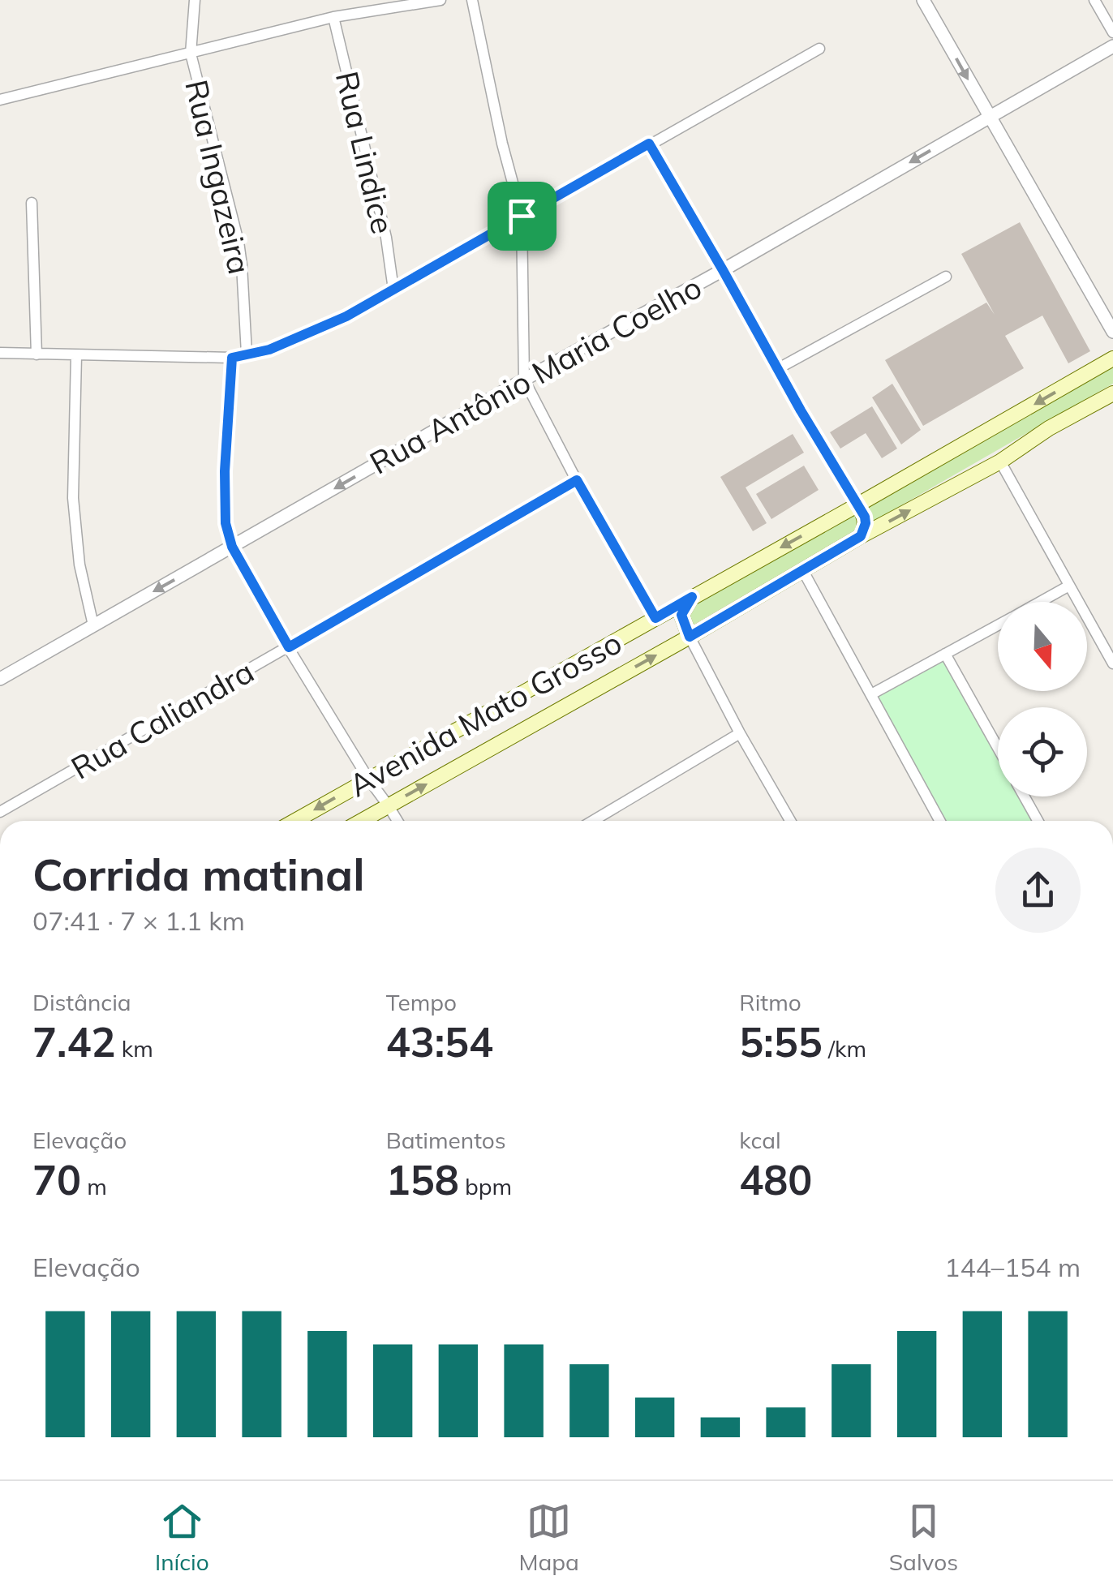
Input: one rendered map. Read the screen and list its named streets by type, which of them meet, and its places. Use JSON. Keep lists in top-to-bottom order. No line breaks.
{"streets":{"main road":["Avenida Mato Grosso"],"street":["Rua Lindice","Rua Ingazeira","Rua Antônio Maria Coelho","Rua Caliandra"]},"one_way":["Rua Antônio Maria Coelho"],"north":"bottom","page":{"heading":["Corrida matinal","07:41 · 7 × 1.1 km"],"stats":[["Distância","7.42 km"],["Tempo","43:54"],["Ritmo","5:55 /km"],["Elevação","70 m"],["Batimentos","158 bpm"],["kcal","480"]],"chart":["Elevação","144–154 m"],"tabs":["Início","Mapa","Salvos"]}}
